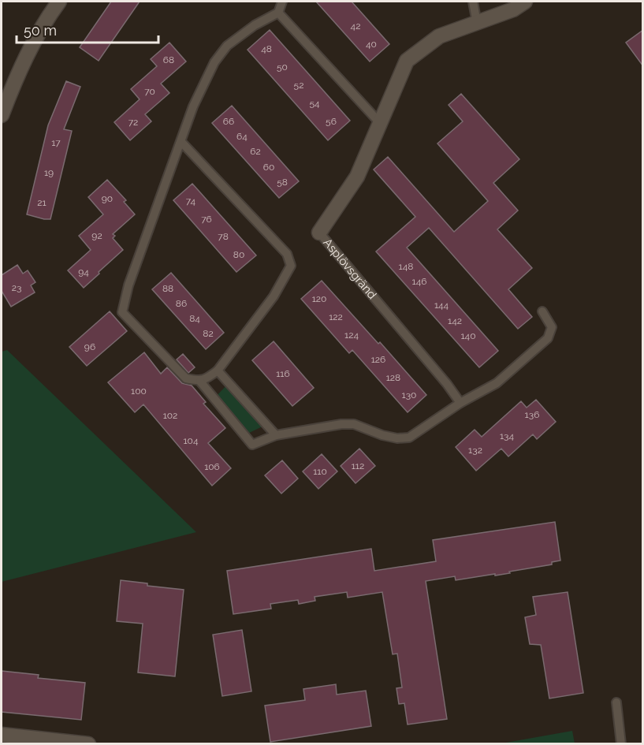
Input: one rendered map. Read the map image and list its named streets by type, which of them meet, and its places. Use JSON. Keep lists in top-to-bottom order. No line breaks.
{"streets":{"street":["Asplövsgränd"]},"house_numbers":["42","40","48","68","50","52","70","54","66","56","72","64","17","62","60","19","58","90","74","21","76","92","78","80","148","94","146","23","88","120","86","144","122","84","142","82","124","140","96","126","116","128","100","130","136","102","134","104","132","112","106","110"],"scale_bar":"50 m"}
